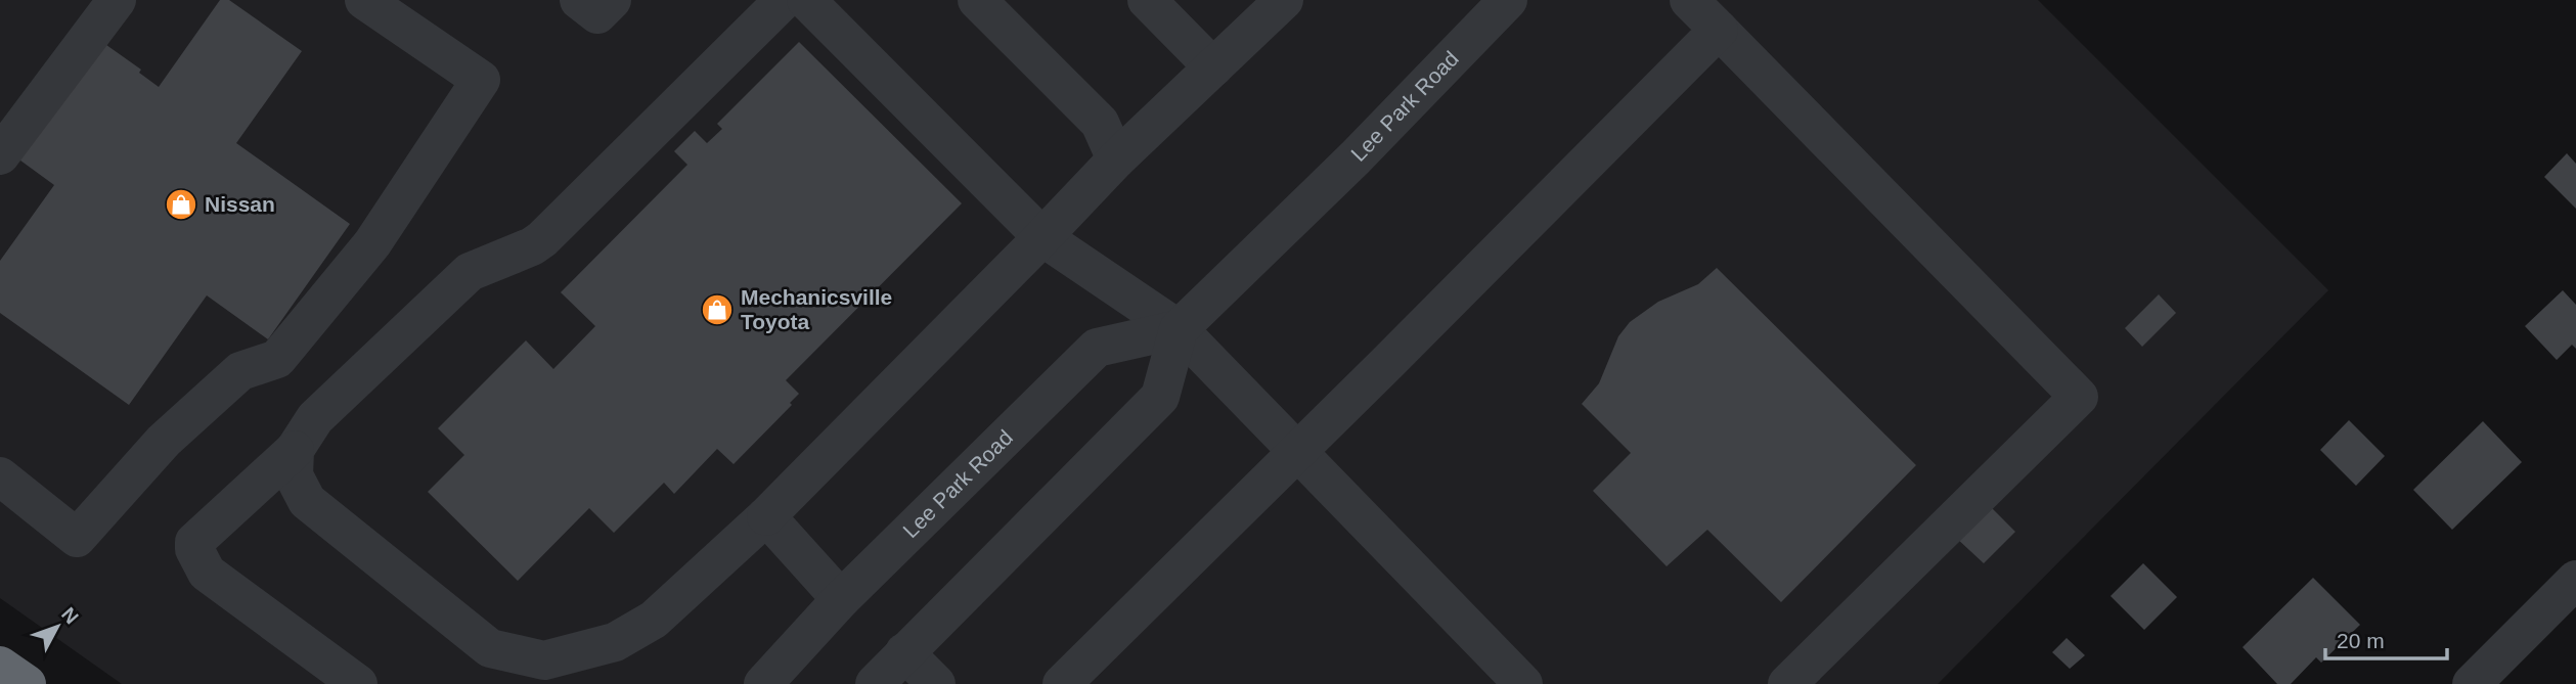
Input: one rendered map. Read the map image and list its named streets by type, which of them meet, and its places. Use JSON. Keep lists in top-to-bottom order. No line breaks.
{"streets":{"street":["Lee Park Road"]},"places":{"shop":["Nissan","Mechanicsville Toyota"]},"scale_bar":"20 m","north":"top right"}
